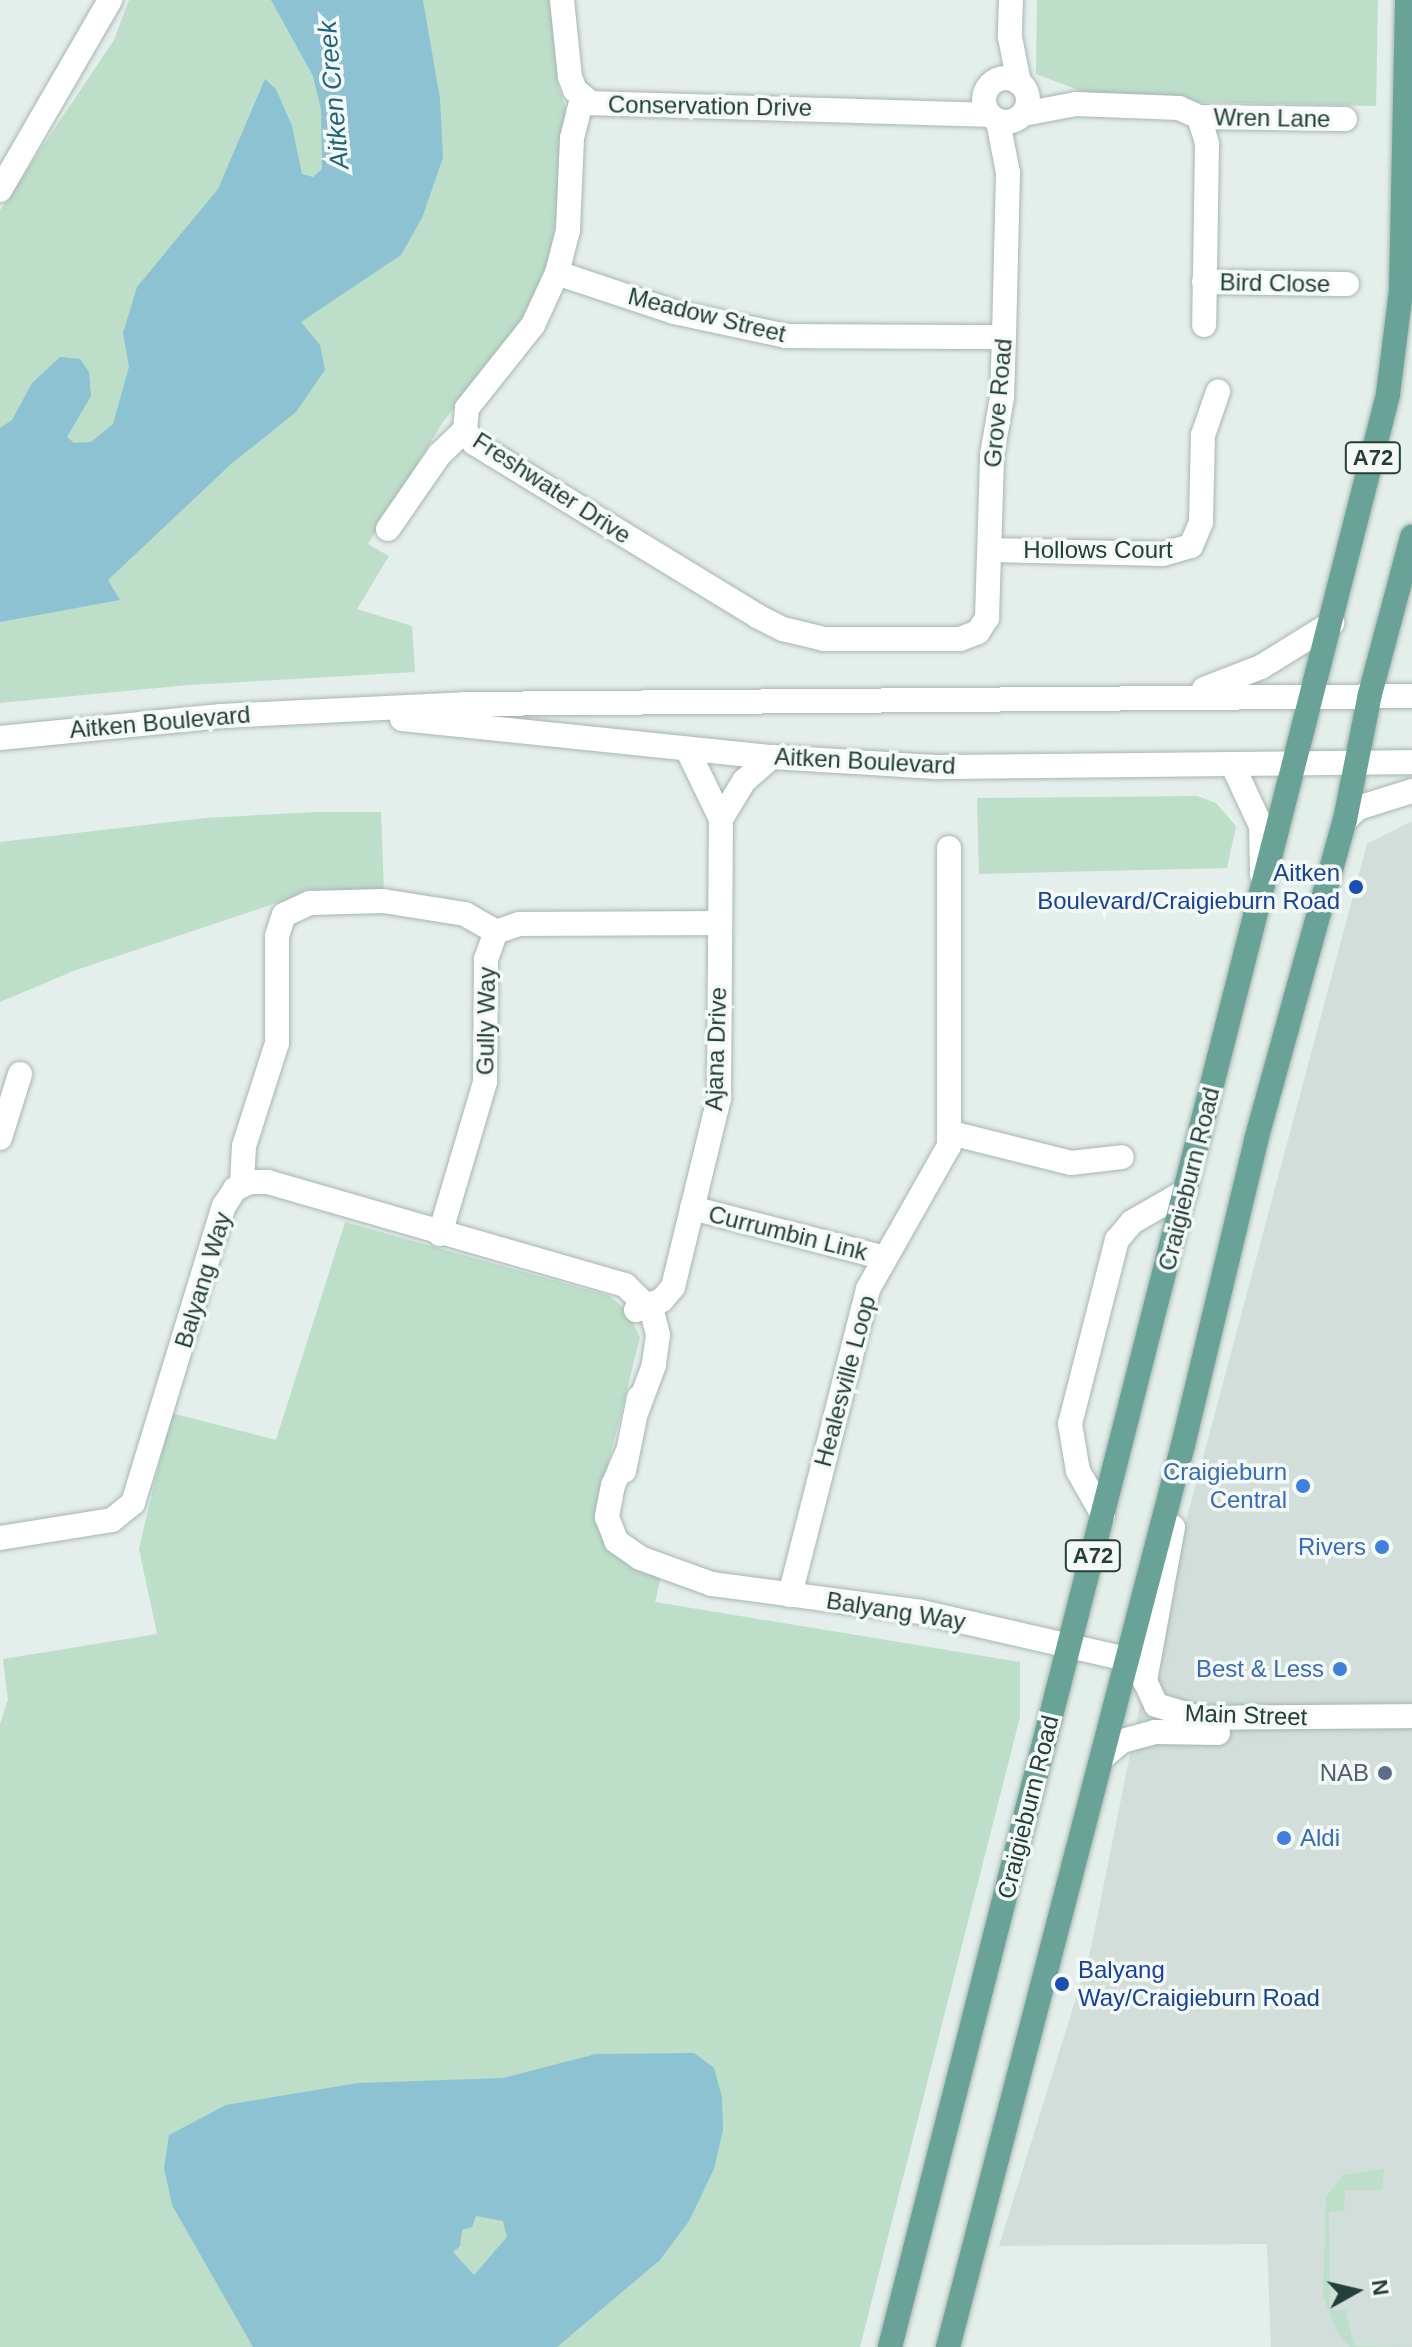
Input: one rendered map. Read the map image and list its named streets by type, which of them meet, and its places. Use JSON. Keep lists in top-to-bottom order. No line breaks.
{"streets":{"main road":["A72","Craigieburn Road"],"street":["Conservation Drive","Wren Lane","Bird Close","Meadow Street","Grove Road","Freshwater Drive","Hollows Court","Aitken Boulevard","Gully Way","Ajana Drive","Currumbin Link","Balyang Way","Healesville Loop","Main Street"]},"crossings":[["Conservation Drive","Wren Lane"],["Conservation Drive","Grove Road"],["Conservation Drive","Freshwater Drive"],["Meadow Street","Grove Road"],["Meadow Street","Freshwater Drive"],["Grove Road","Freshwater Drive"],["Grove Road","Hollows Court"],["A72","Aitken Boulevard"],["A72","Balyang Way"],["A72","Main Street"],["Aitken Boulevard","Ajana Drive"],["Aitken Boulevard","Craigieburn Road"],["Gully Way","Ajana Drive"],["Ajana Drive","Currumbin Link"],["Ajana Drive","Balyang Way"],["Craigieburn Road","Balyang Way"],["Currumbin Link","Healesville Loop"],["Balyang Way","Healesville Loop"]],"water":["Aitken Creek"],"places":["Aitken Boulevard/Craigieburn Road","Craigieburn Central","Rivers","Best & Less","NAB","Aldi","Balyang Way/Craigieburn Road"],"north":"right"}
